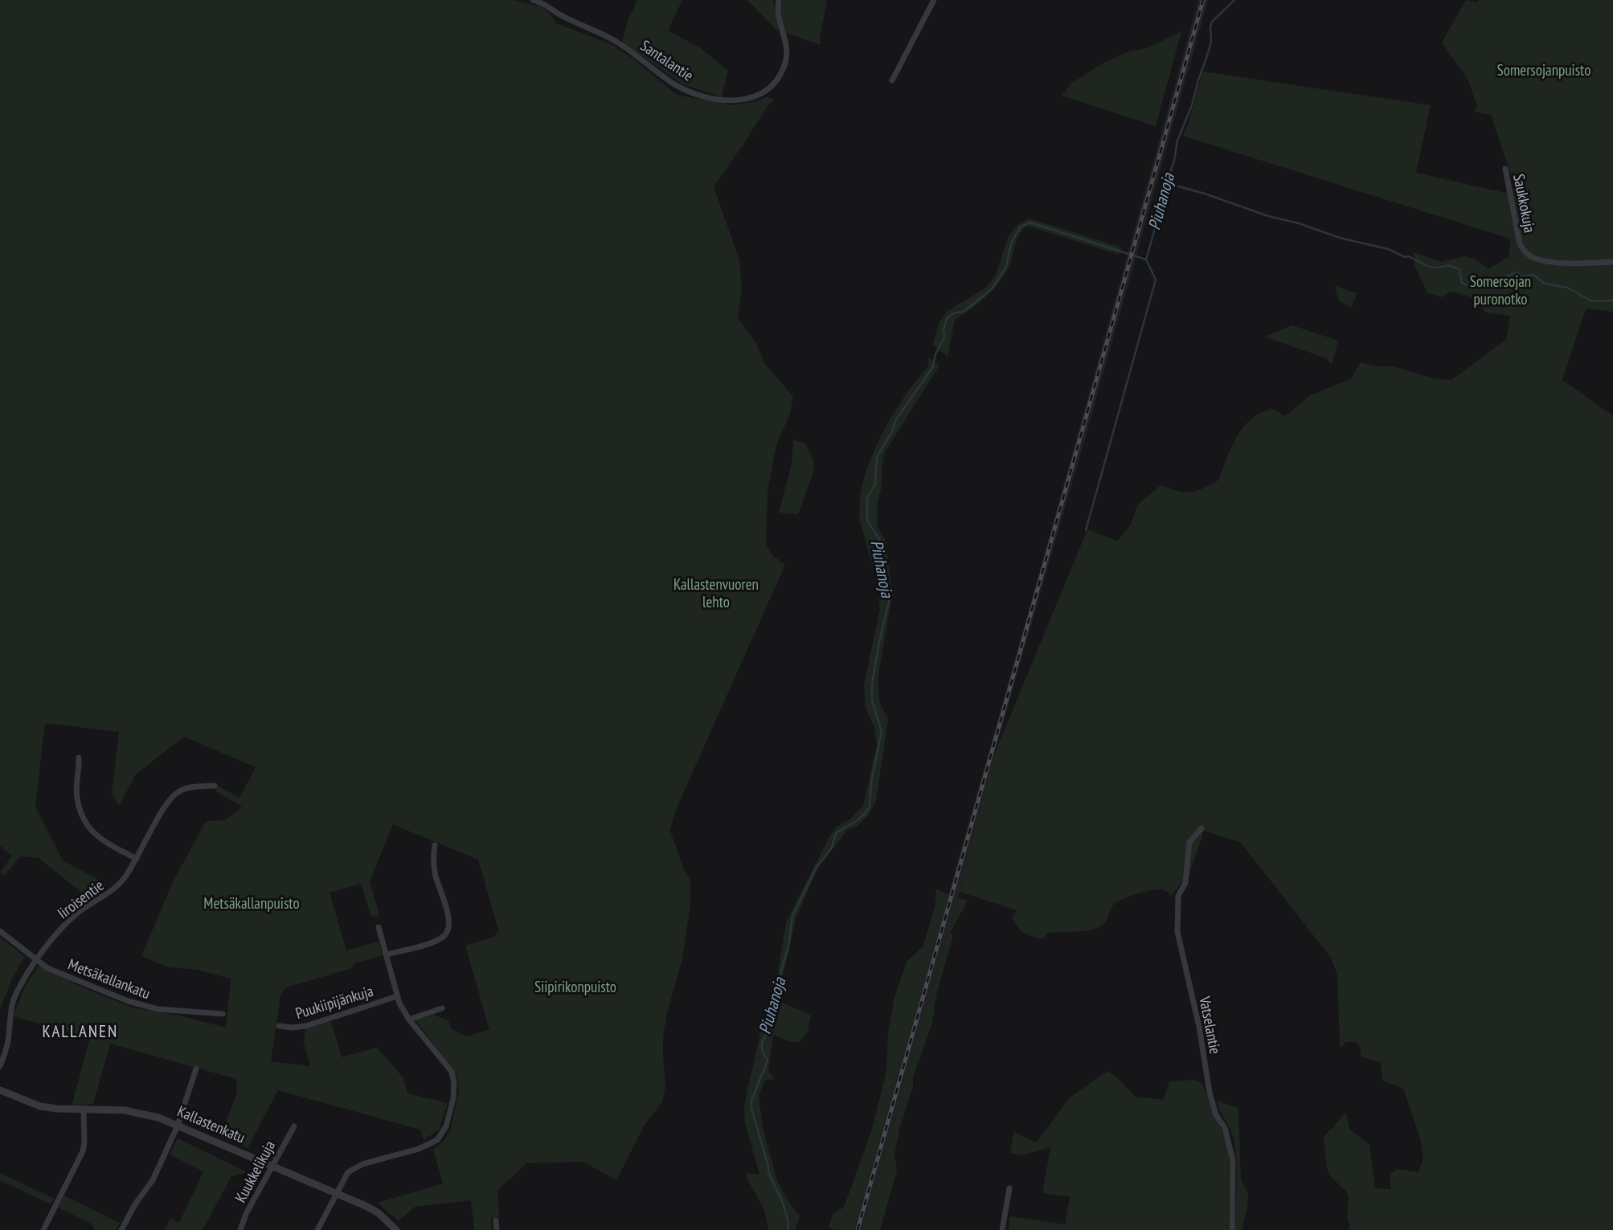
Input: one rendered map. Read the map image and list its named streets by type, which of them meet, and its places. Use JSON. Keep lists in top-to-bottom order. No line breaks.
{"streets":{"street":["Santalantie","Saukkokuja","Iiroisentie","Metsäkallankatu","Puukiipijänkuja","Vatselantie","Kallastenkatu","Kuukkelikuja"]},"crossings":[["Iiroisentie","Metsäkallankatu"],["Kallastenkatu","Kuukkelikuja"]],"districts":["KALLANEN"],"water":["Piuhanoja"],"parks":["Somersojanpuisto","Somersojan puronotko","Kallastenvuoren lehto","Metsäkallanpuisto","Siipirikonpuisto"]}
